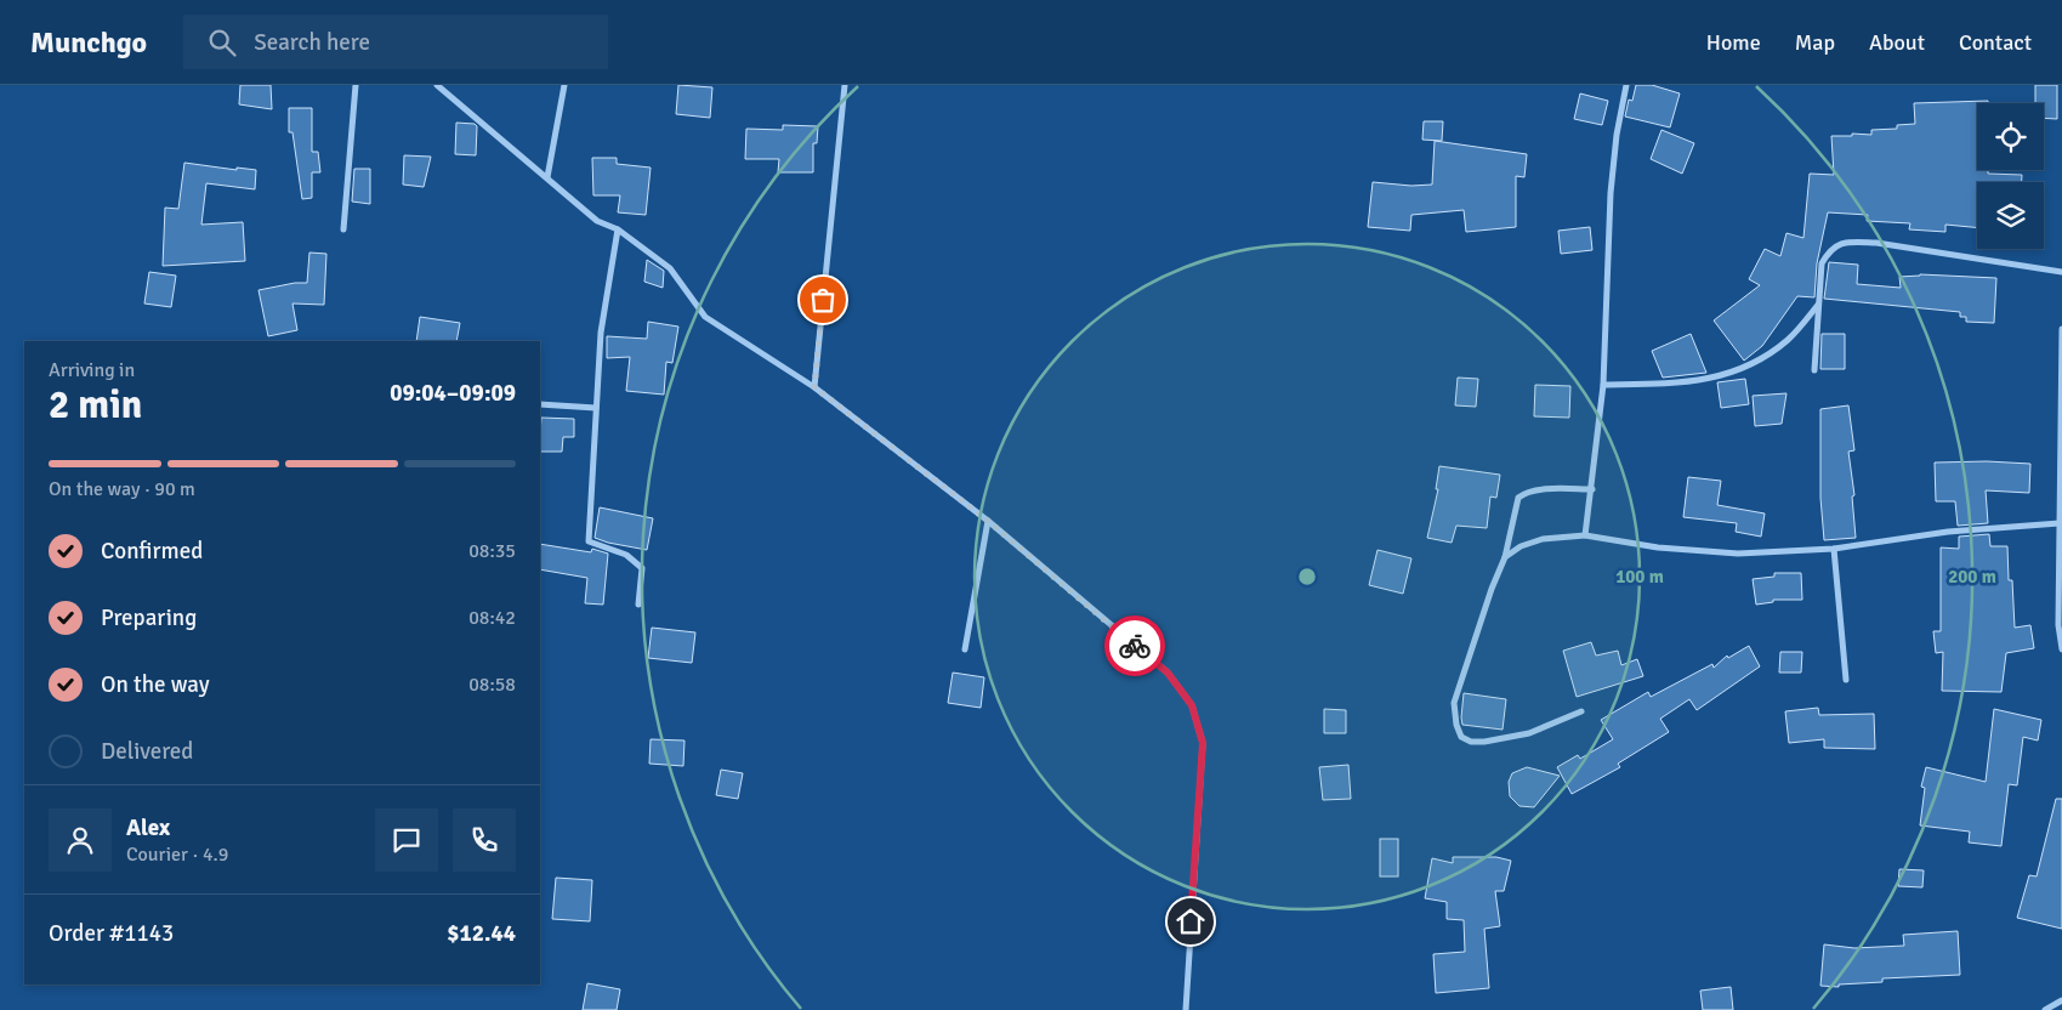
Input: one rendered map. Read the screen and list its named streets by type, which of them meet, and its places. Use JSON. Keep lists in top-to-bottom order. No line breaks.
{"page":{"header":"Munchgo","search":"Search here","nav":["Home","Map","About","Contact"],"heading":["2 min","Arriving in","09:04–09:09"],"panel":["Alex","Courier · 4.9","Order #1143","$12.44"],"bar":"On the way · 90 m","list":[["Confirmed","08:35"],["Preparing","08:42"],["On the way","08:58"],"Delivered"]},"rings":["100 m","200 m"]}
